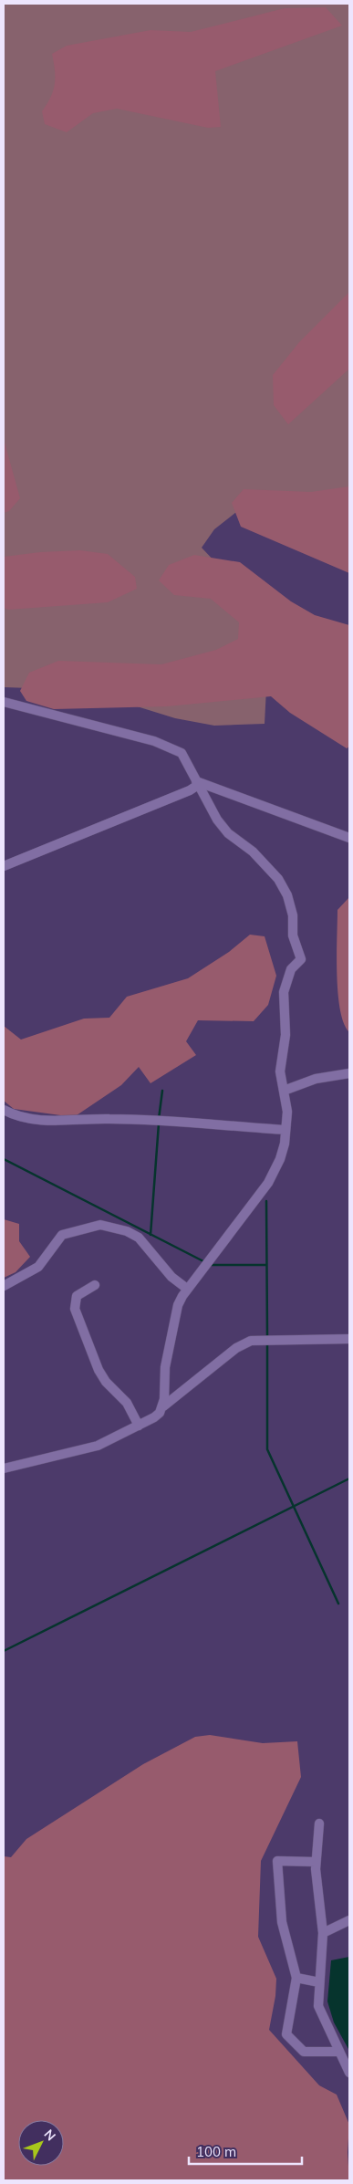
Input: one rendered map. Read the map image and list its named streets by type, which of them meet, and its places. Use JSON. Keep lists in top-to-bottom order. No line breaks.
{"scale_bar":"100 m","north":"top right"}
